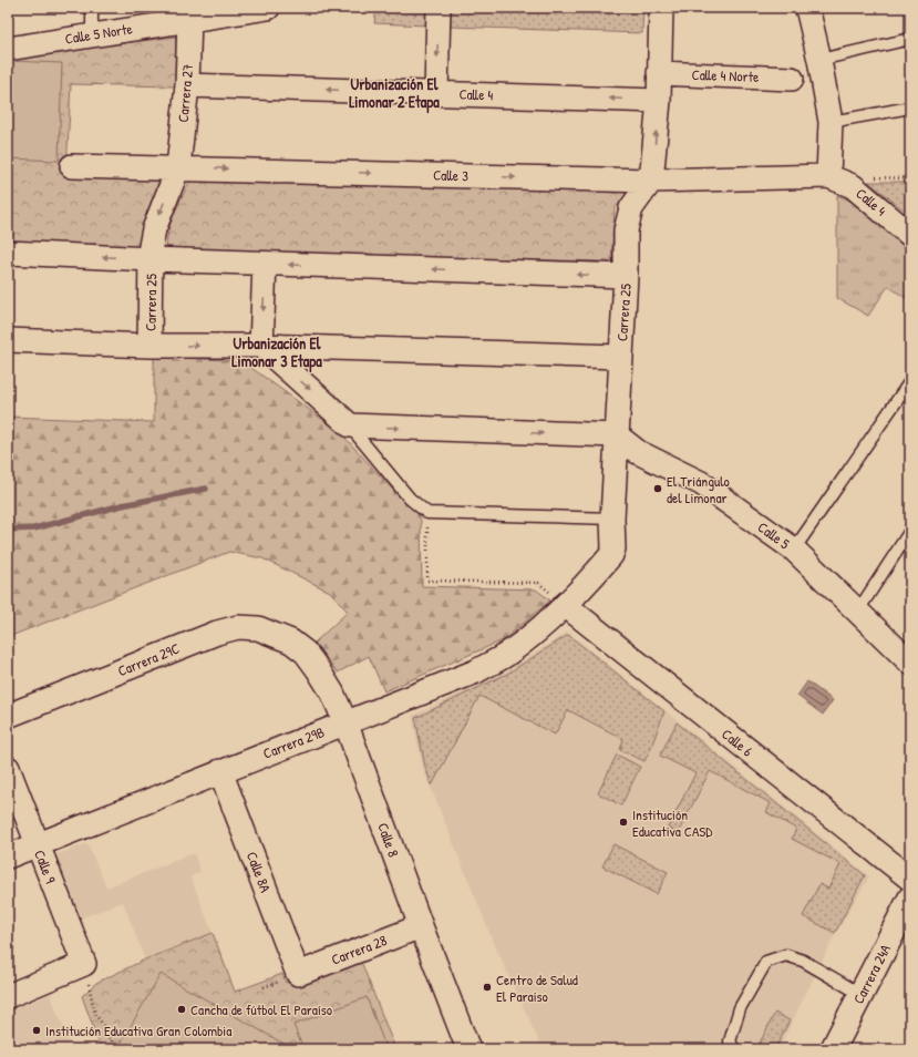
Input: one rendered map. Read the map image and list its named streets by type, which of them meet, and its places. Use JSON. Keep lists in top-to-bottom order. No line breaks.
{"streets":{"street":["Calle 5 Norte","Calle 4 Norte","Carrera 27","Calle 4","Calle 3","Carrera 25","Calle 5","Carrera 29C","Carrera 29B","Calle 6","Calle 8","Calle 9","Calle 8A","Carrera 28","Carrera 24A"]},"crossings":[["Calle 5 Norte","Carrera 27"],["Carrera 27","Calle 4"],["Carrera 27","Calle 3"],["Carrera 27","Carrera 25"],["Calle 4","Calle 3"],["Calle 3","Carrera 25"],["Carrera 25","Calle 5"],["Carrera 25","Carrera 29B"],["Carrera 25","Calle 6"],["Carrera 29C","Calle 8"],["Carrera 29B","Calle 6"],["Carrera 29B","Calle 8"],["Carrera 29B","Calle 9"],["Carrera 29B","Calle 8A"],["Calle 8","Carrera 28"],["Calle 8A","Carrera 28"]],"one_way":["Carrera 27"],"districts":["Urbanización El Limonar 2 Etapa","Urbanización El Limonar 3 Etapa"],"places":["El Triángulo del Limonar","Institución Educativa CASD","Centro de Salud El Paraiso","Cancha de fútbol El Paraíso","Institución Educativa Gran Colombia"]}
